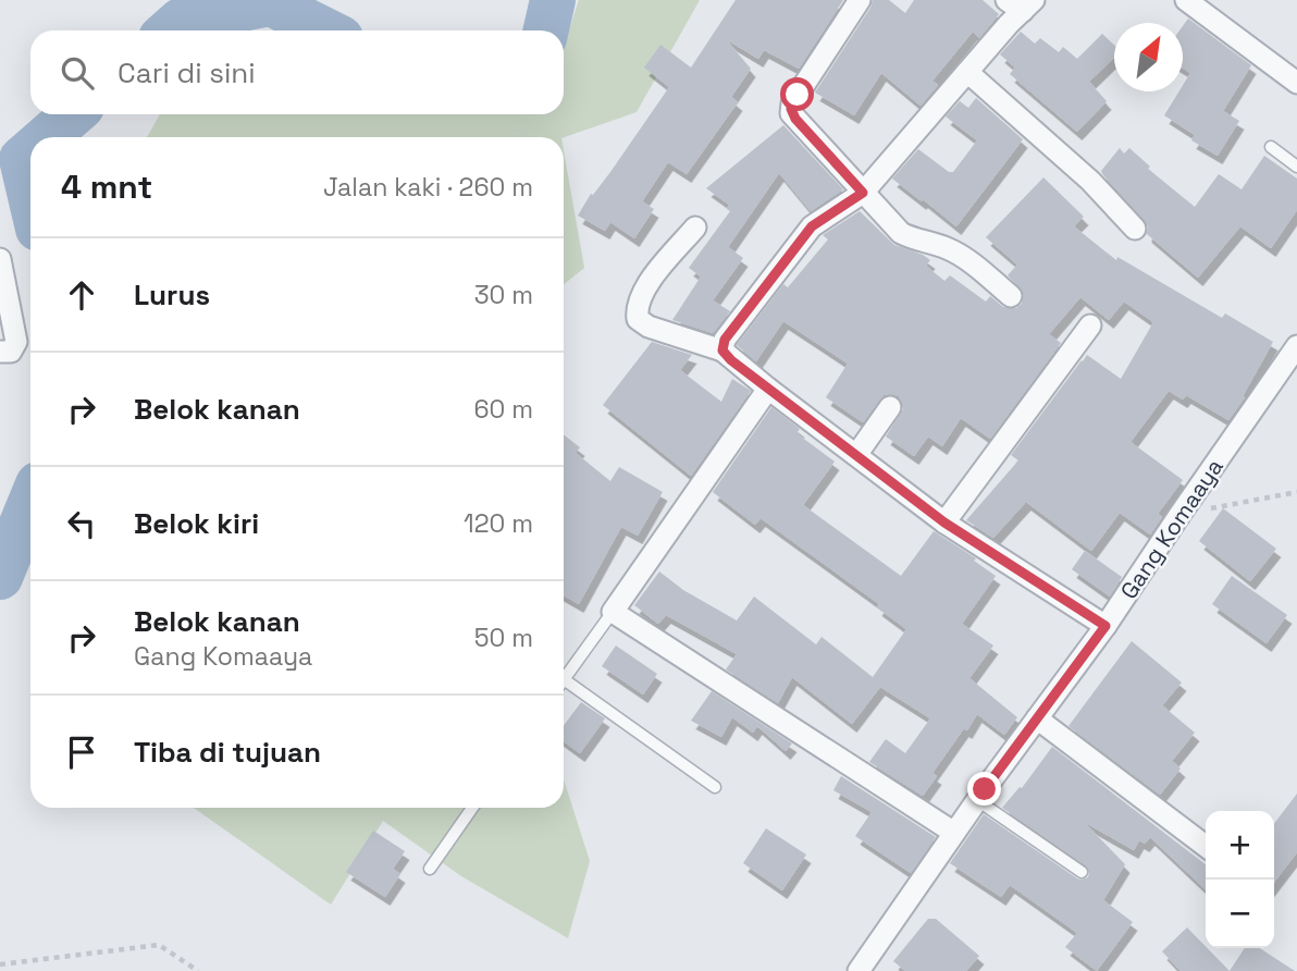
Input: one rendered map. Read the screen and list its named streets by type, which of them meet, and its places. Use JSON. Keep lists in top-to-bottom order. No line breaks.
{"streets":{"street":["Gang Komaaya"]},"north":"top right","page":{"search":"Cari di sini","heading":["4 mnt","Jalan kaki · 260 m"],"list":[["Lurus","30 m"],["Belok kanan","60 m"],["Belok kiri","120 m"],["Belok kanan","Gang Komaaya","50 m"],"Tiba di tujuan"],"map_buttons":["+","−"]}}
